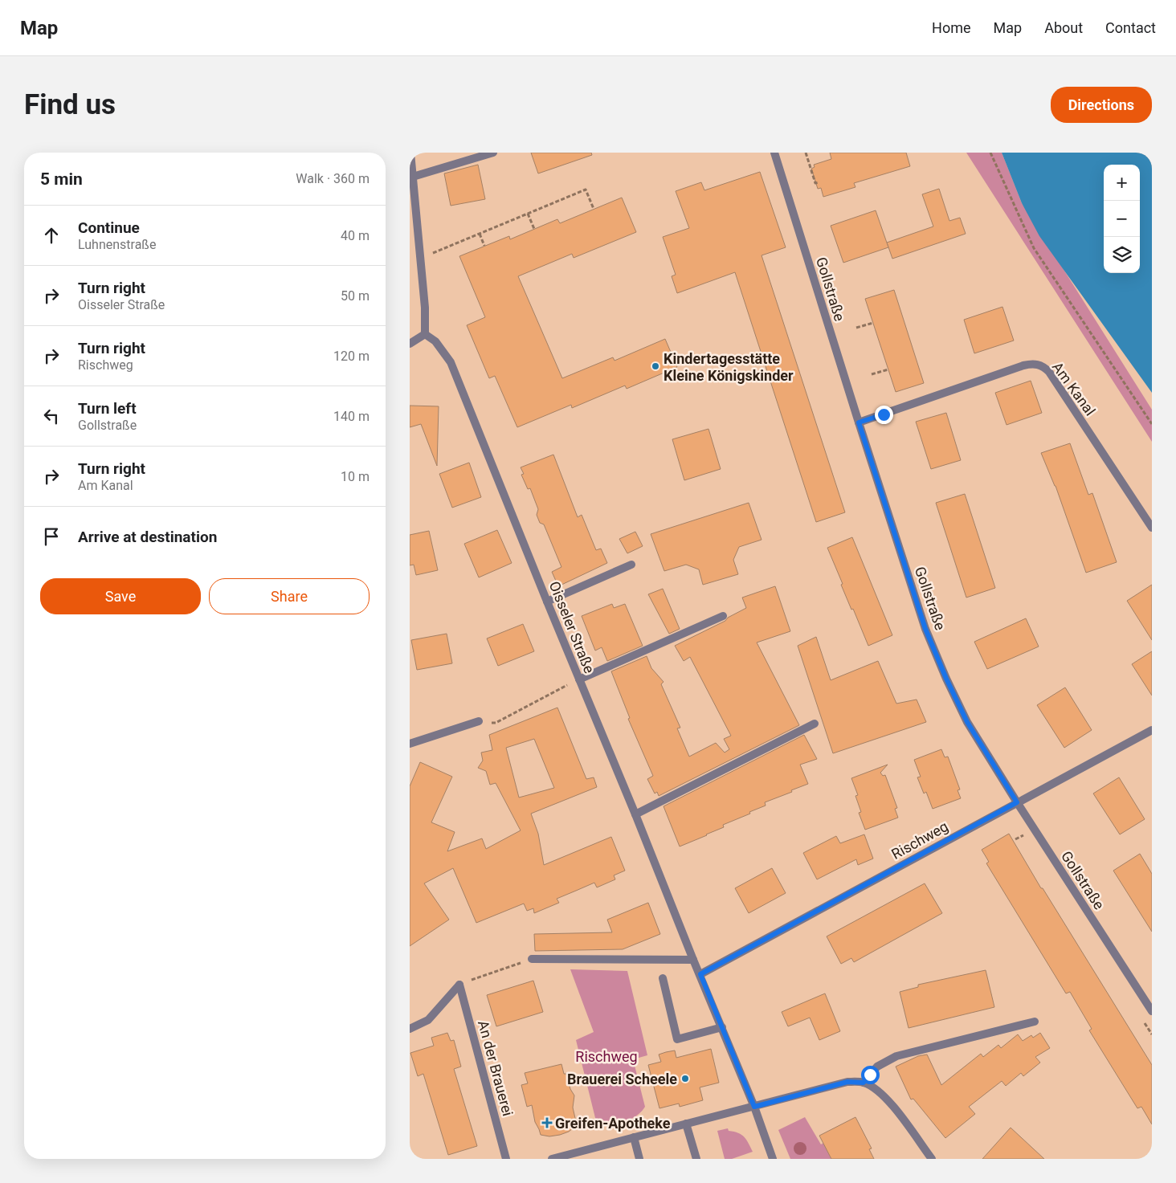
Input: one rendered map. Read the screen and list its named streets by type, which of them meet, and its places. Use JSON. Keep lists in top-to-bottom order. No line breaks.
{"streets":{"street":["Gollstraße","Am Kanal","Oisseler Straße","Rischweg","An der Brauerei"]},"crossings":[["Gollstraße","Am Kanal"],["Gollstraße","Rischweg"],["Oisseler Straße","Rischweg"]],"parks":["Rischweg"],"places":{"other":["Kindertagesstätte Kleine Königskinder","Brauerei Scheele"],"health":["Greifen-Apotheke"]},"page":{"header":"Map","nav":["Home","Map","About","Contact"],"buttons":["Directions",["Save","Share"]],"title":"Find us","heading":["5 min","Walk · 360 m"],"map_buttons":["+","−"],"list":[["Continue","Luhnenstraße","40 m"],["Turn right","Oisseler Straße","50 m"],["Turn right","Rischweg","120 m"],["Turn left","Gollstraße","140 m"],["Turn right","Am Kanal","10 m"],"Arrive at destination"]}}
